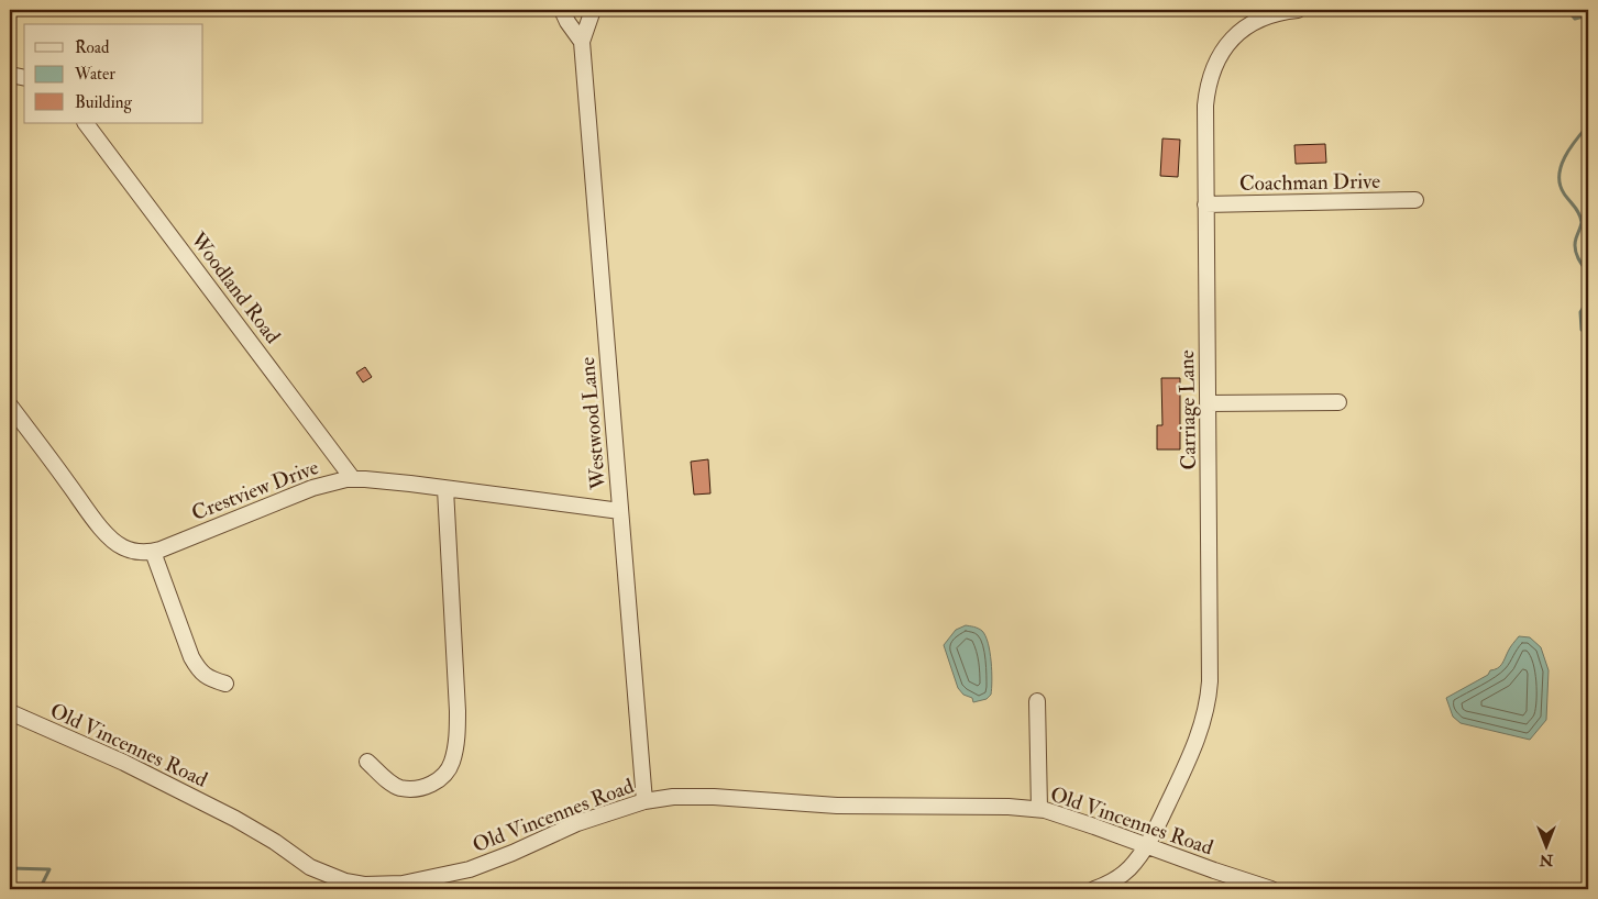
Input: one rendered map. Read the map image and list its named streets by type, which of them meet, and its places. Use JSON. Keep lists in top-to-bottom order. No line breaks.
{"streets":{"street":["Coachman Drive","Woodland Road","Carriage Lane","Westwood Lane","Crestview Drive","Old Vincennes Road"]},"crossings":[["Coachman Drive","Carriage Lane"],["Woodland Road","Crestview Drive"],["Carriage Lane","Old Vincennes Road"],["Westwood Lane","Crestview Drive"],["Westwood Lane","Old Vincennes Road"]],"legend":["Road","Water","Building"],"north":"bottom"}
